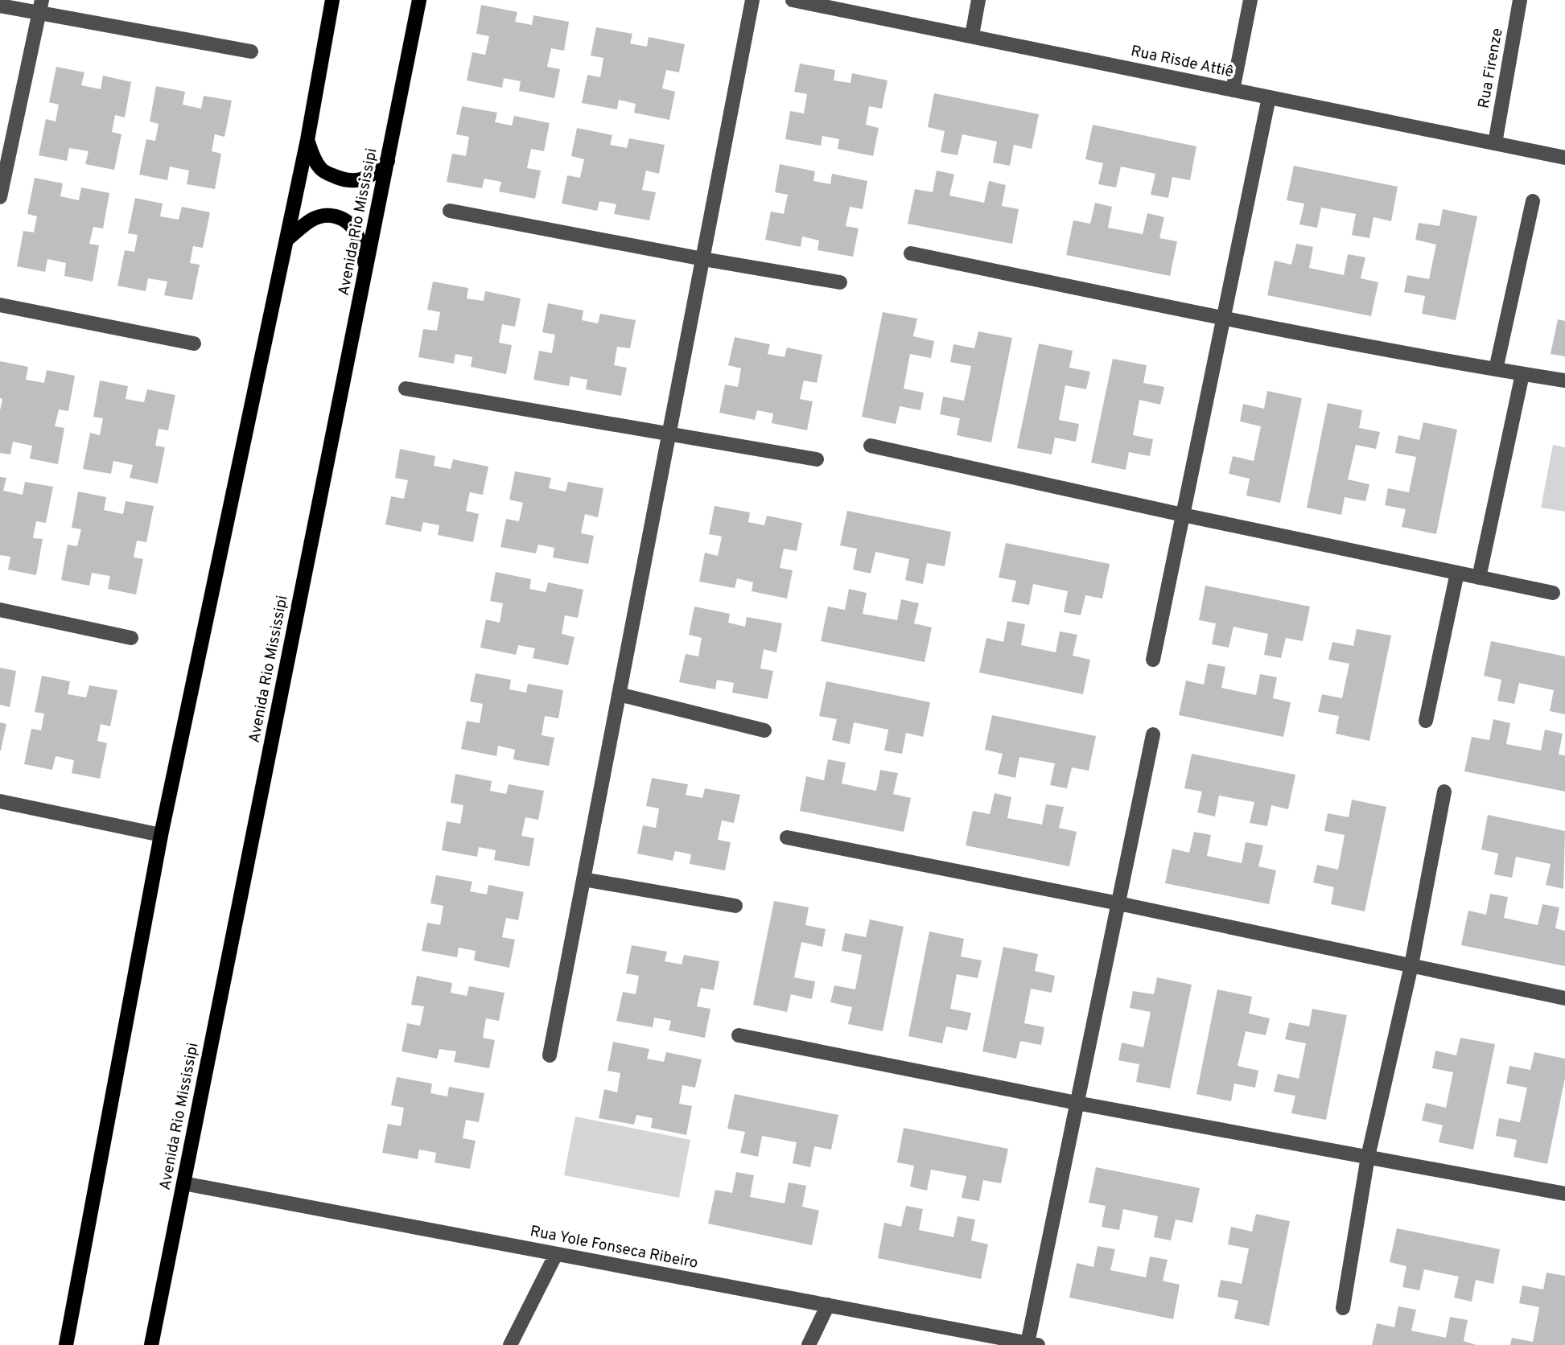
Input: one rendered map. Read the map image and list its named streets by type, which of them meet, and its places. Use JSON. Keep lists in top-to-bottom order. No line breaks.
{"streets":{"main road":["Avenida Rio Mississipi"],"street":["Rua Risde Attiê","Rua Firenze","Rua Yole Fonseca Ribeiro"]},"crossings":[["Rua Risde Attiê","Rua Firenze"],["Avenida Rio Mississipi","Rua Yole Fonseca Ribeiro"]]}
